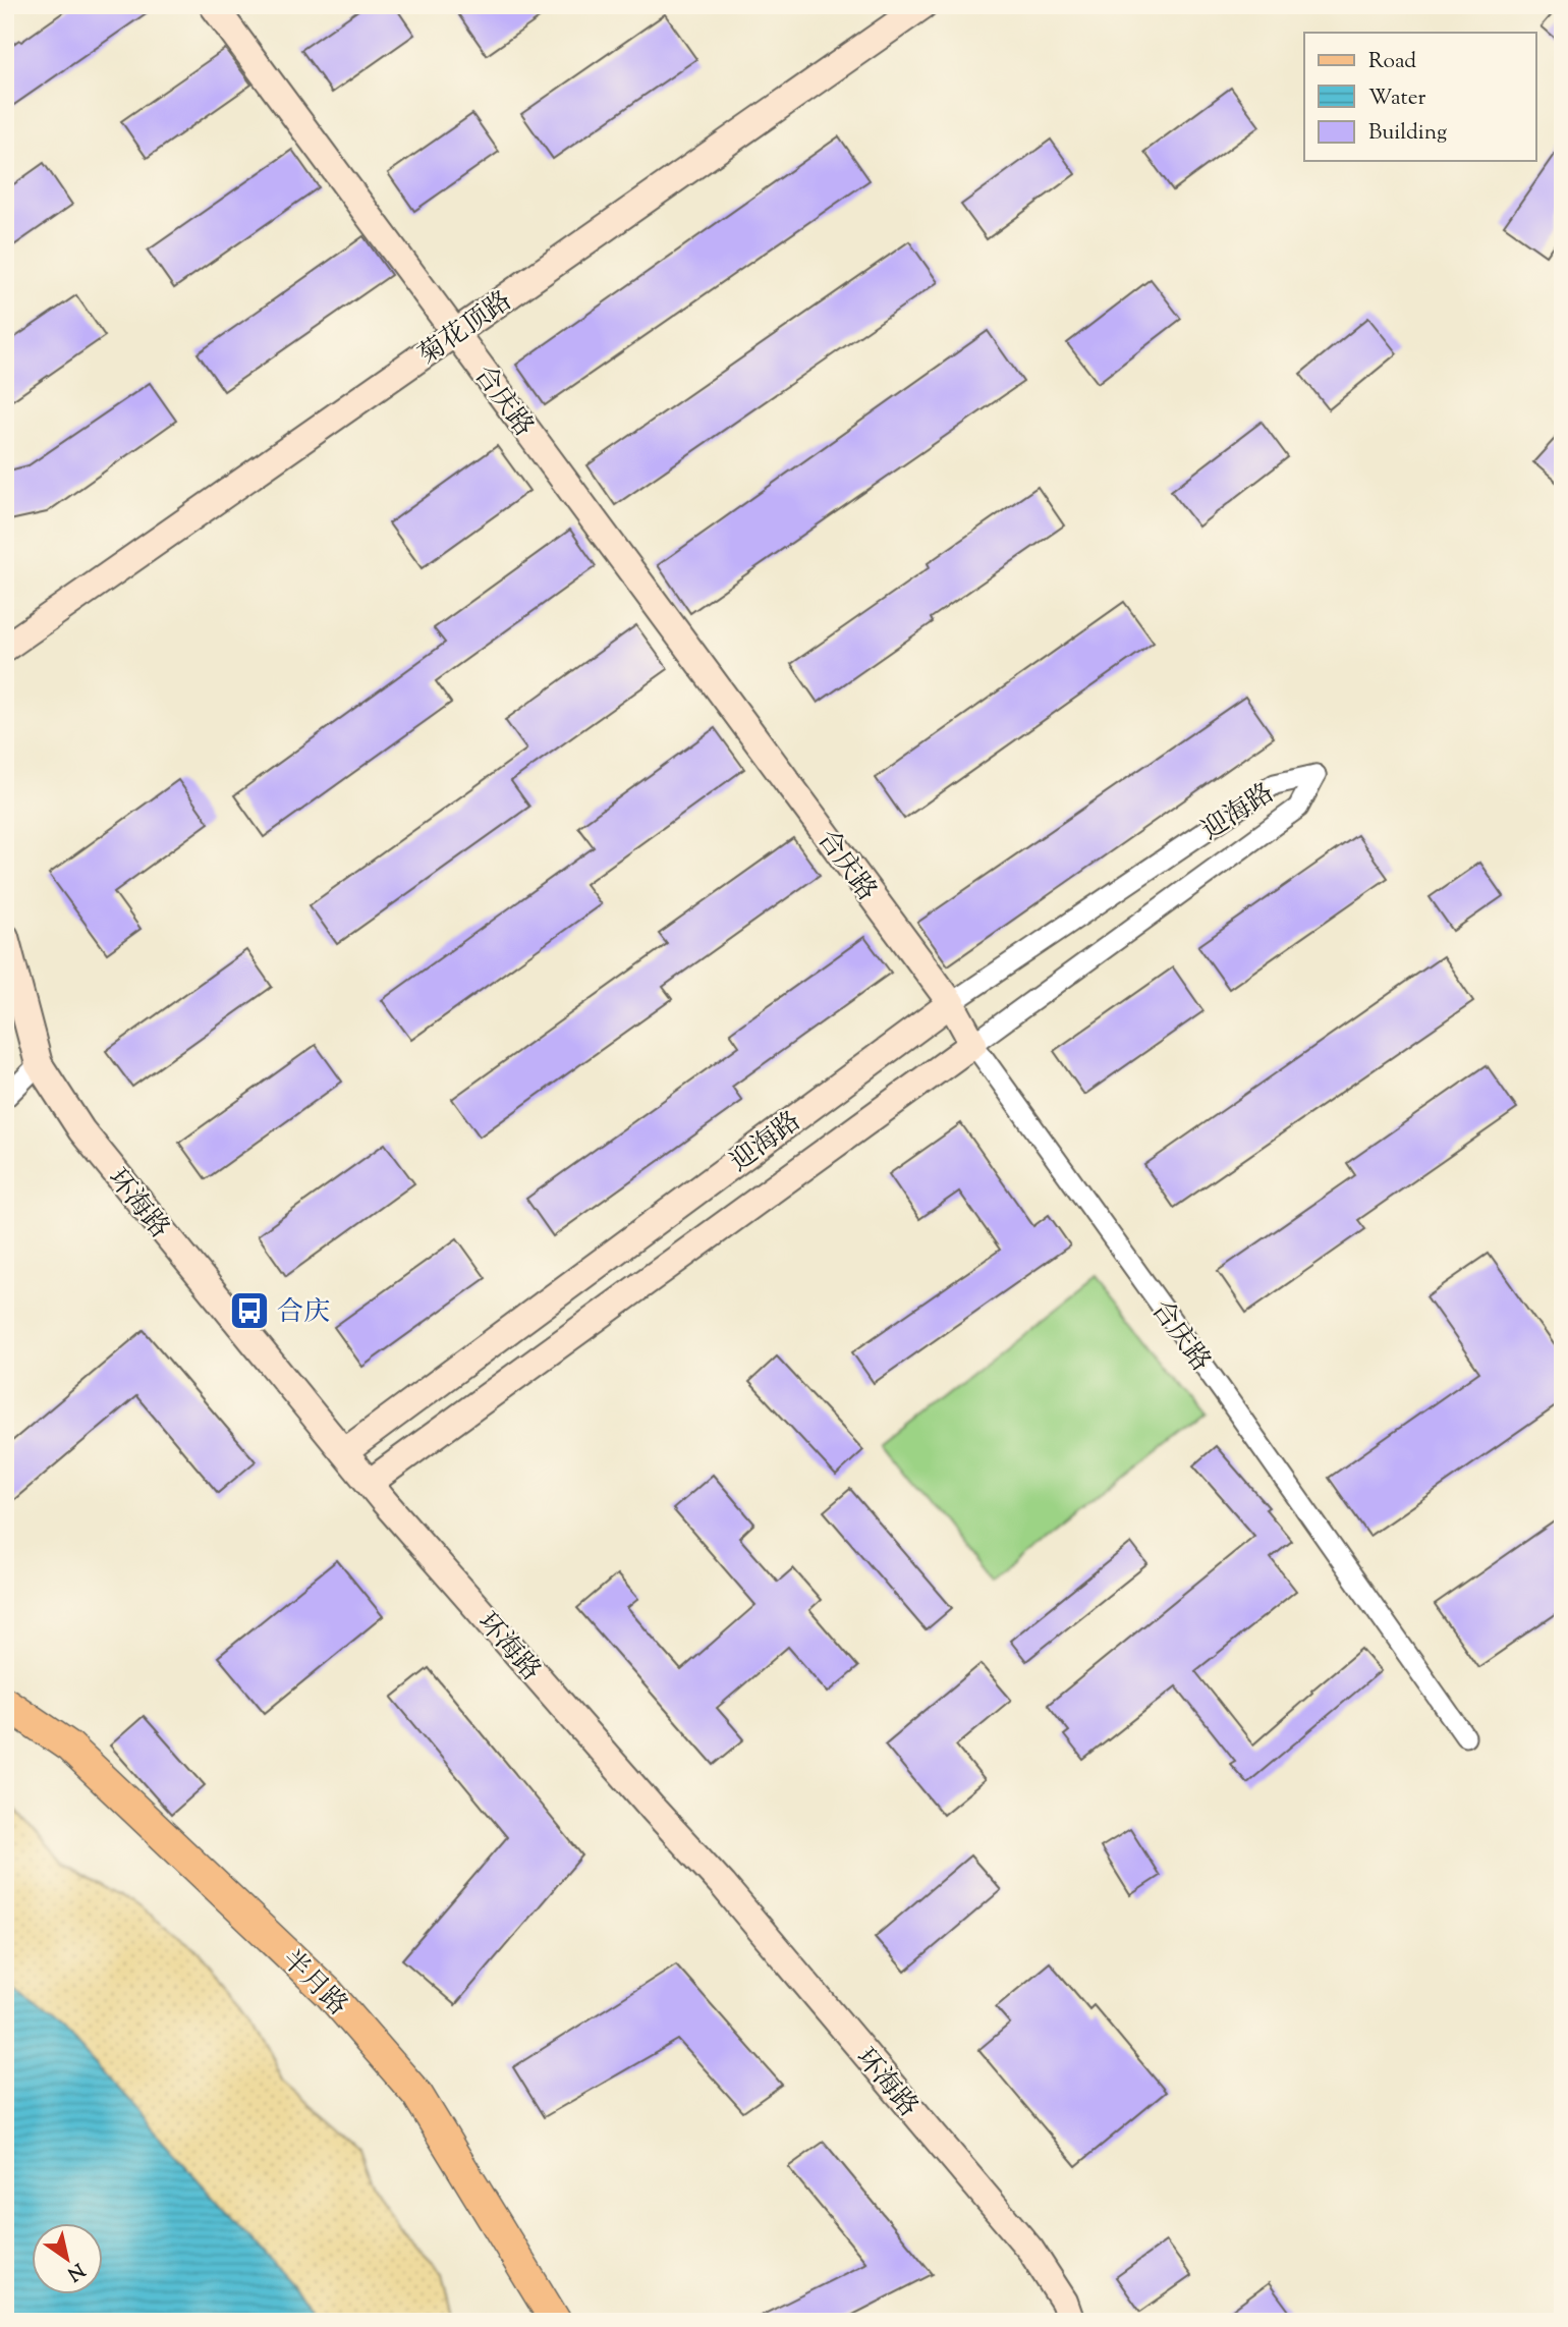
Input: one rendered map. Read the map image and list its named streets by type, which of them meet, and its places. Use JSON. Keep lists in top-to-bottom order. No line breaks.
{"streets":{"main road":["半月路"],"street":["菊花顶路","合庆路","迎海路","环海路"]},"crossings":[["菊花顶路","合庆路"],["合庆路","迎海路"],["迎海路","环海路"]],"places":{"bus stop":["合庆"]},"legend":["Road","Water","Building"],"north":"bottom right"}
